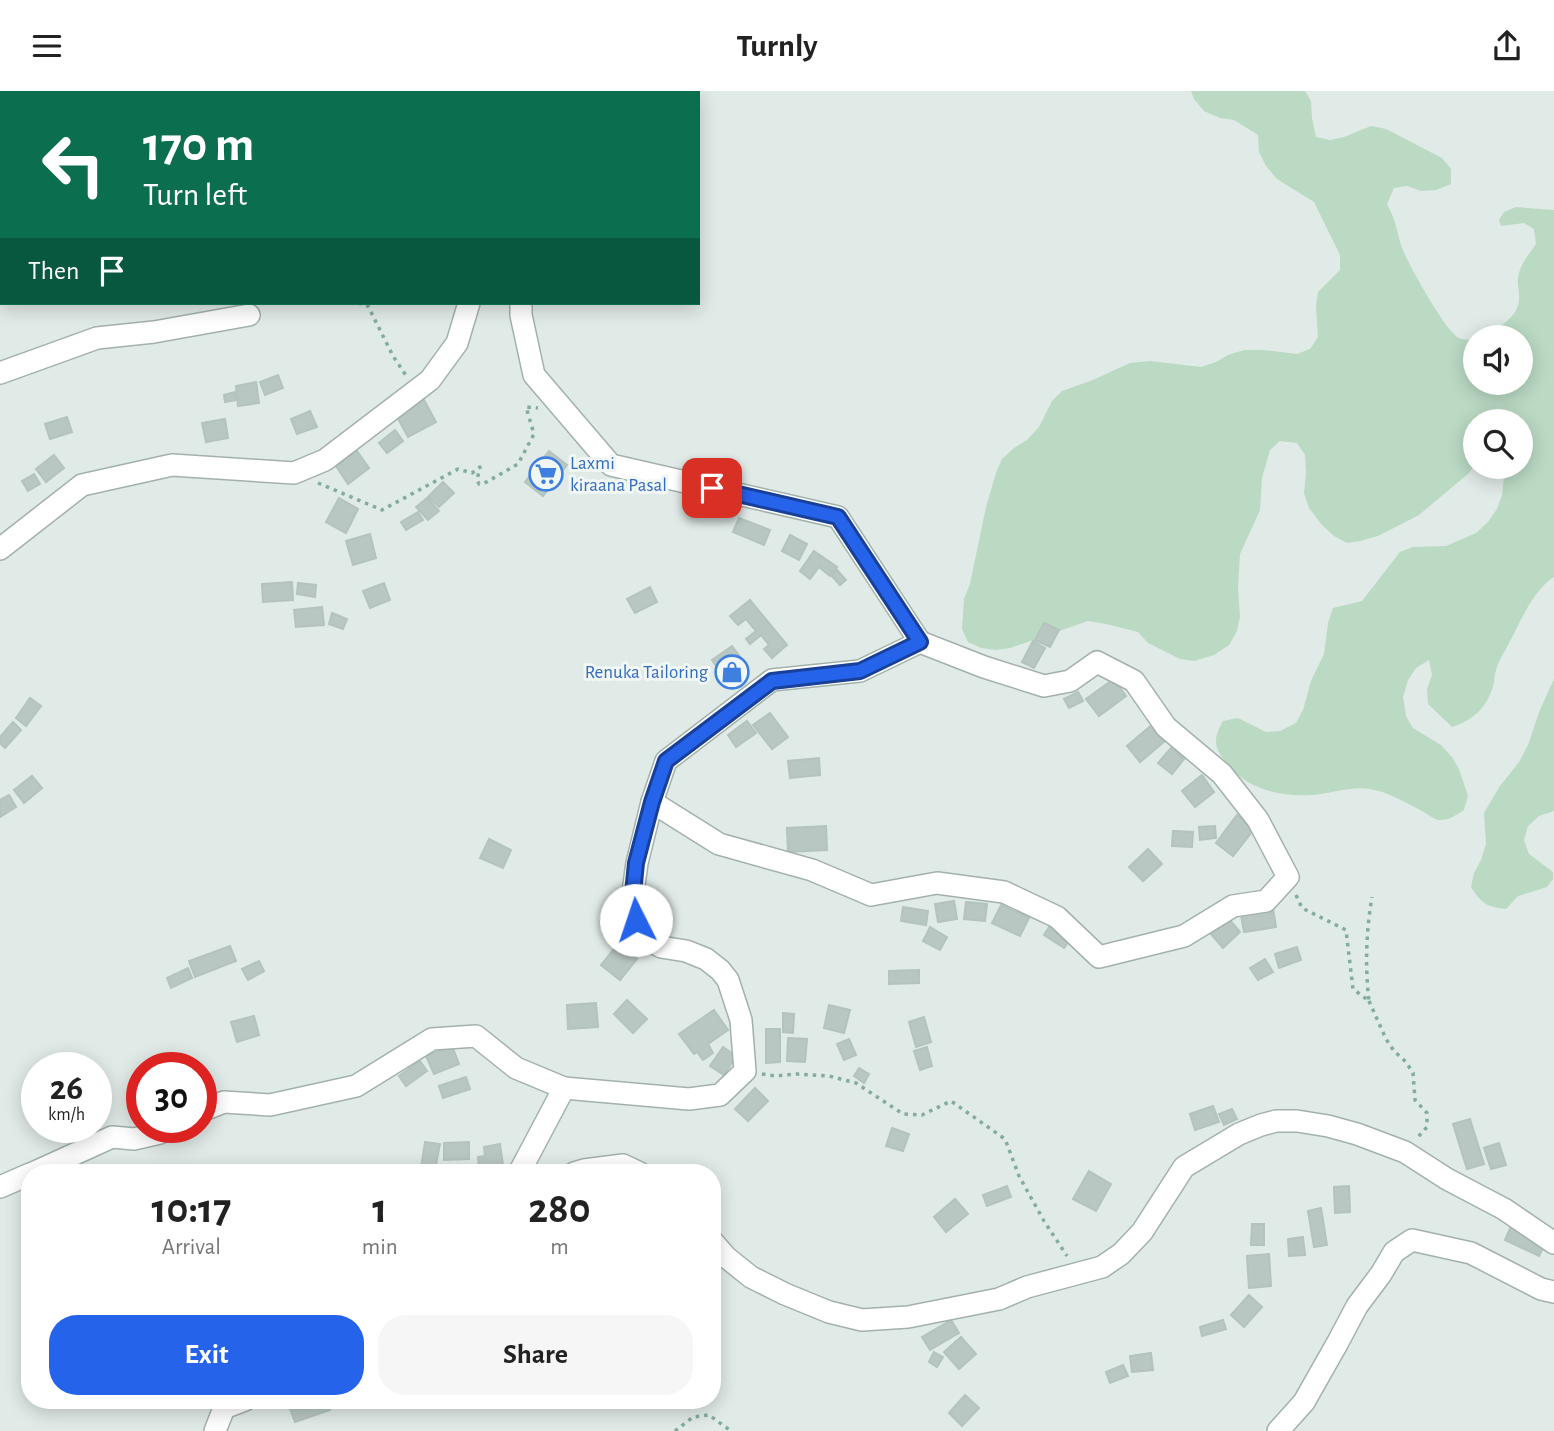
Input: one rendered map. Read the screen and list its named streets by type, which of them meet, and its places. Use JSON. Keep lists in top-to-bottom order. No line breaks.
{"places":{"supermarket":["Laxmi kiraana Pasal"],"shop":["Renuka Tailoring"]},"page":{"header":"Turnly","turn":["170 m","Turn left"],"then":"Then","speed":"26 km/h","limit":"30","eta":["10:17","Arrival","1","min","280","m"],"buttons":["Exit","Share"]}}
